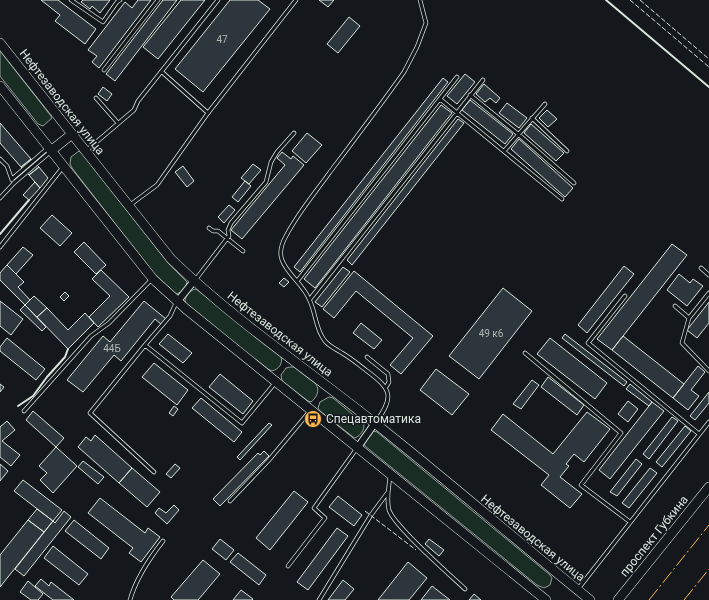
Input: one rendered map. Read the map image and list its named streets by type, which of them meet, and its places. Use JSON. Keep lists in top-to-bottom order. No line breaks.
{"streets":{"main road":["Нефтезаводская улица","проспект Губкина"]},"places":{"bus stop":["Спецавтоматика"]},"house_numbers":["47","49 к6","44Б"]}
